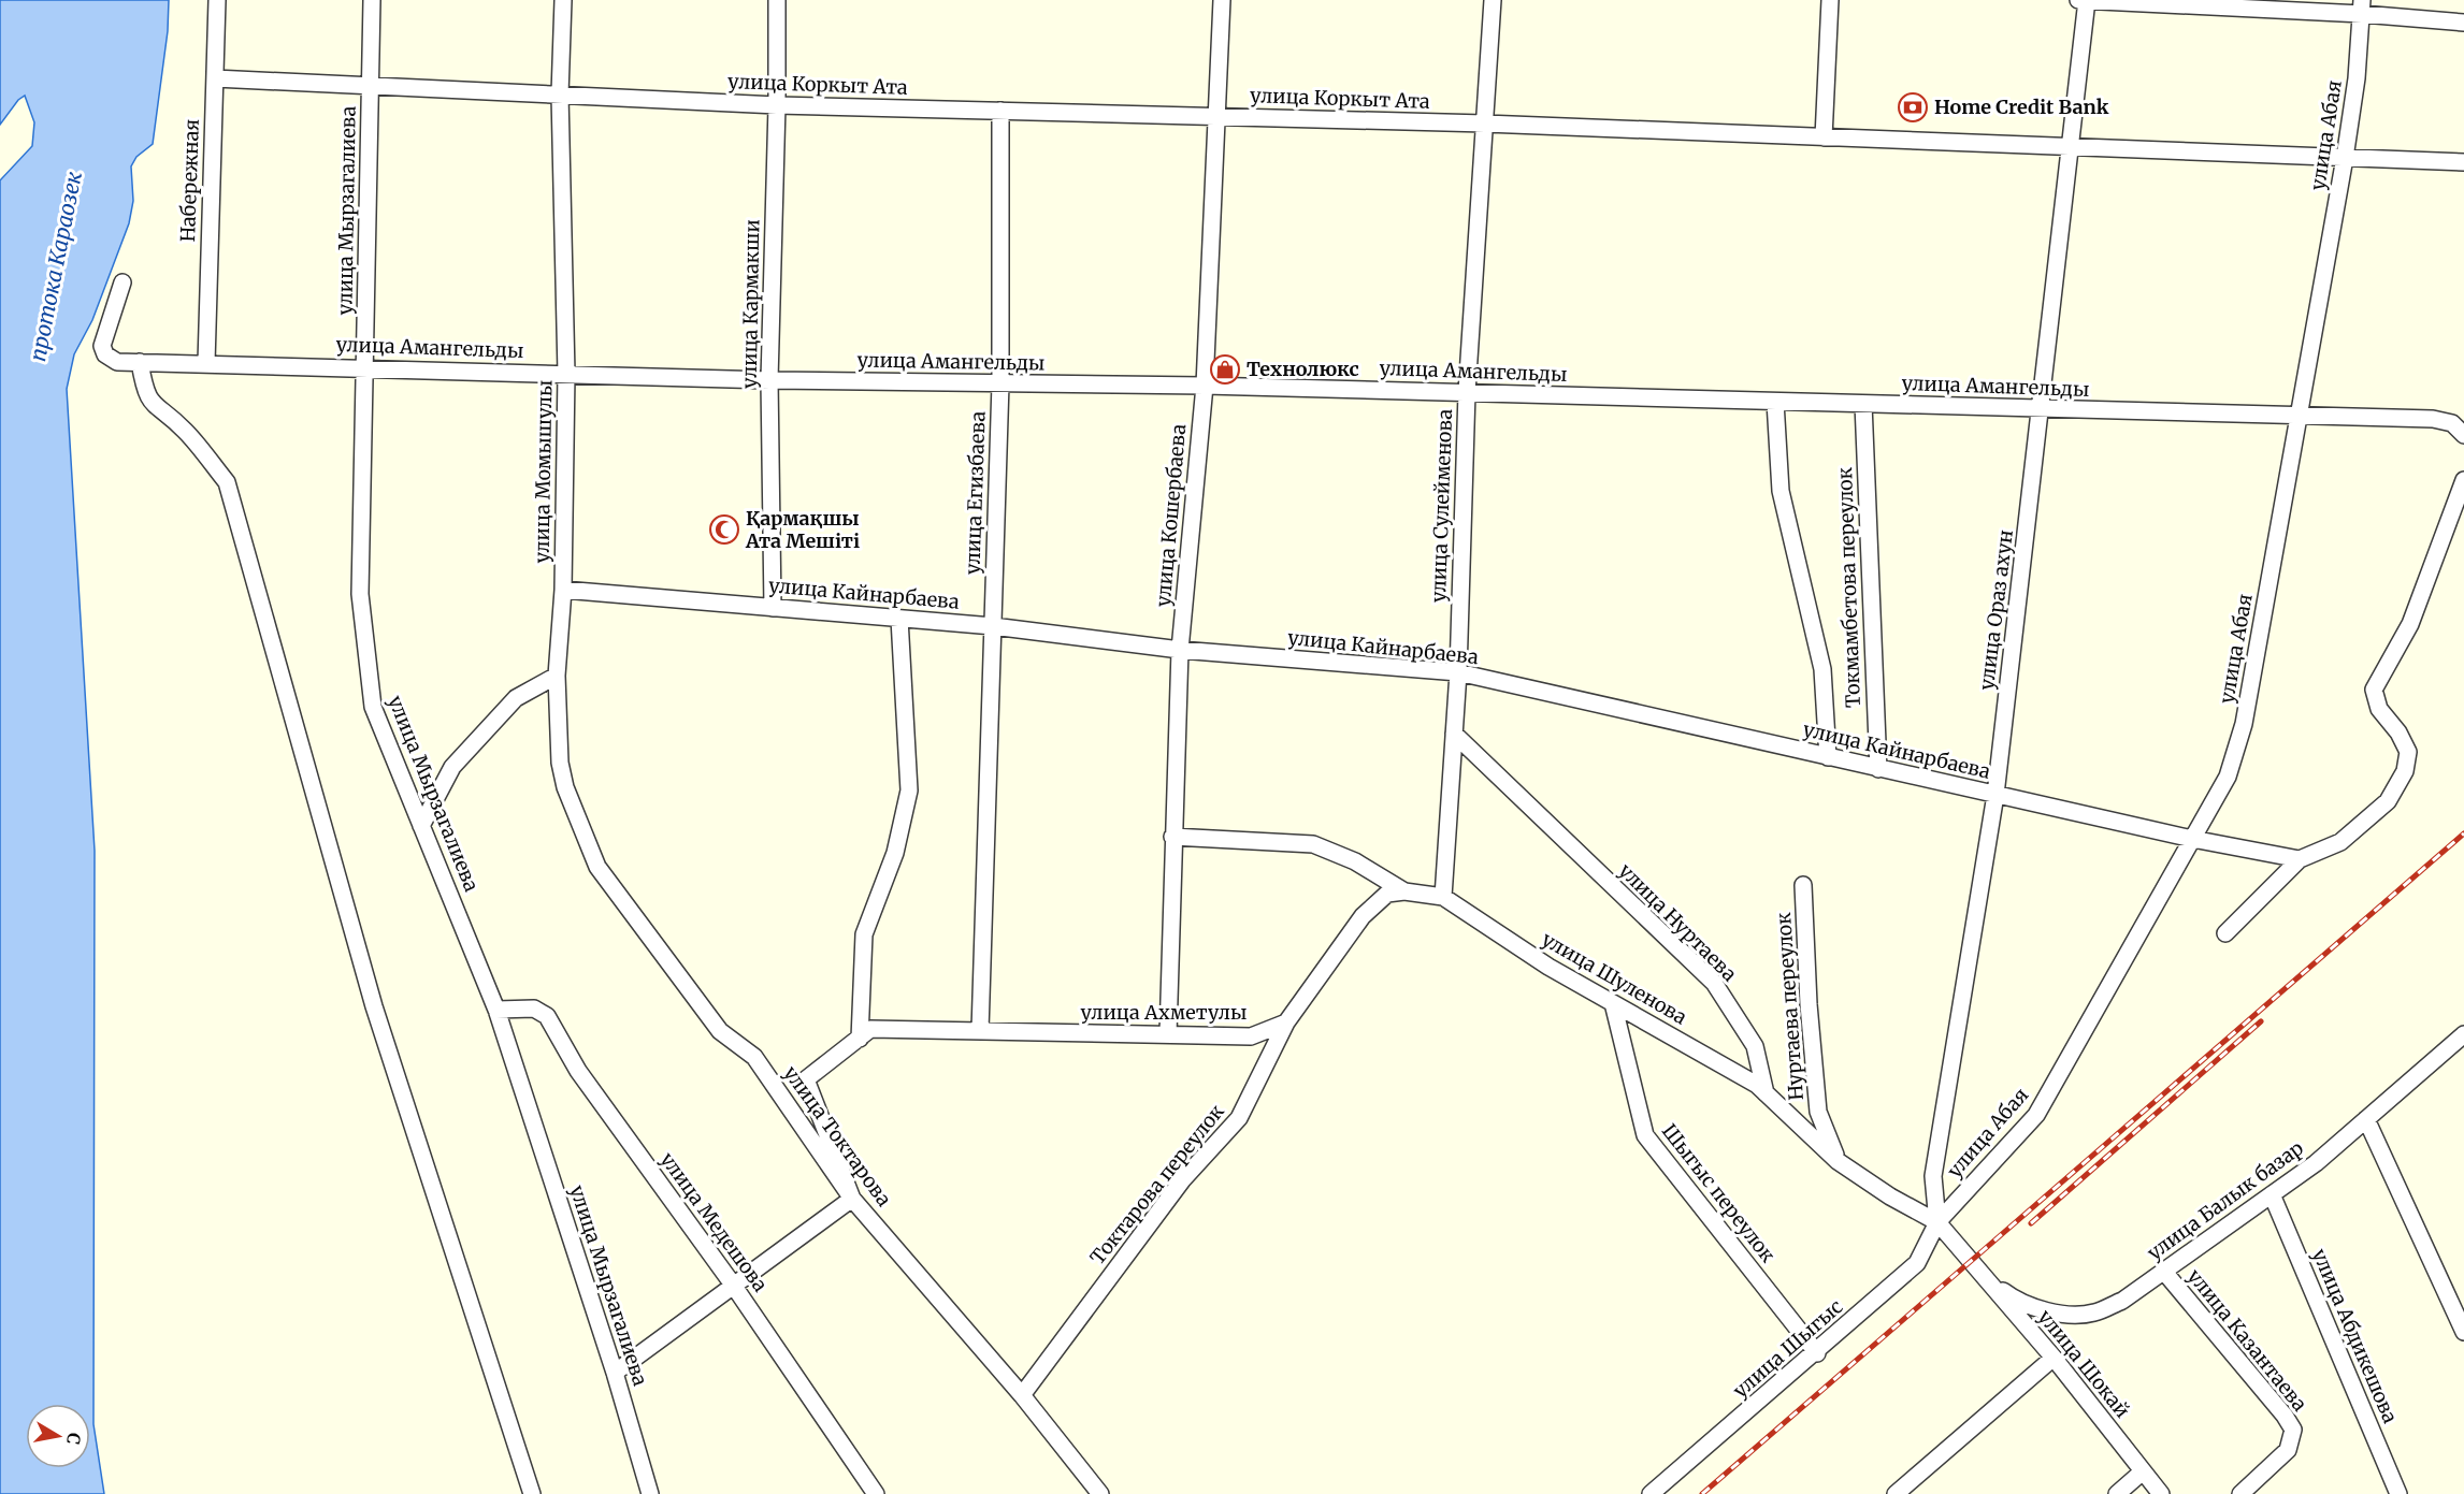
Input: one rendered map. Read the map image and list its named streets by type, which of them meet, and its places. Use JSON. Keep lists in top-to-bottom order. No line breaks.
{"streets":{"street":["улица Коркыт Ата","улица Абая","Набережная","улица Мырзагалиева","улица Кармакши","улица Амангельды","улица Момышулы","улица Егизбаева","улица Сулейменова","улица Кошербаева","Токмамбетова переулок","улица Кайнарбаева","улица Ораз ахун","улица Нуртаева","улица Шуленова","Нуртаева переулок","улица Ахметулы","улица Токтарова","Токтарова переулок","Шыгыс переулок","улица Балык базар","улица Медешова","улица Абдикешова","улица Казантаева","улица Шыгыс","улица Шокай"]},"crossings":[["улица Коркыт Ата","улица Абая"],["улица Коркыт Ата","Набережная"],["улица Коркыт Ата","улица Мырзагалиева"],["улица Коркыт Ата","улица Кармакши"],["улица Коркыт Ата","улица Момышулы"],["улица Коркыт Ата","улица Егизбаева"],["улица Коркыт Ата","улица Сулейменова"],["улица Коркыт Ата","улица Кошербаева"],["улица Коркыт Ата","улица Ораз ахун"],["улица Абая","улица Амангельды"],["улица Абая","улица Кайнарбаева"],["улица Абая","улица Ораз ахун"],["улица Абая","улица Шыгыс"],["улица Абая","улица Шокай"],["Набережная","улица Амангельды"],["улица Мырзагалиева","улица Амангельды"],["улица Мырзагалиева","улица Медешова"],["улица Кармакши","улица Амангельды"],["улица Кармакши","улица Кайнарбаева"],["улица Амангельды","улица Момышулы"],["улица Амангельды","улица Егизбаева"],["улица Амангельды","улица Сулейменова"],["улица Амангельды","улица Кошербаева"],["улица Амангельды","Токмамбетова переулок"],["улица Амангельды","улица Ораз ахун"],["улица Момышулы","улица Кайнарбаева"],["улица Момышулы","улица Токтарова"],["улица Егизбаева","улица Кайнарбаева"],["улица Егизбаева","улица Ахметулы"],["улица Сулейменова","улица Кайнарбаева"],["улица Сулейменова","улица Нуртаева"],["улица Сулейменова","улица Шуленова"],["улица Кошербаева","улица Кайнарбаева"],["улица Кошербаева","улица Ахметулы"],["Токмамбетова переулок","улица Кайнарбаева"],["улица Кайнарбаева","улица Ораз ахун"],["улица Ораз ахун","улица Шыгыс"],["улица Ораз ахун","улица Шокай"],["улица Нуртаева","улица Шуленова"],["улица Шуленова","Шыгыс переулок"],["улица Ахметулы","улица Токтарова"],["улица Ахметулы","Токтарова переулок"],["улица Токтарова","Токтарова переулок"],["Шыгыс переулок","улица Шыгыс"],["улица Балык базар","улица Абдикешова"],["улица Балык базар","улица Казантаева"],["улица Балык базар","улица Шокай"],["улица Шыгыс","улица Шокай"]],"water":["протока Караозек"],"places":{"bank":["Home Credit Bank"],"shop":["Технолюкс"],"mosque":["Қармақшы Ата Мешіті"]},"north":"right"}
